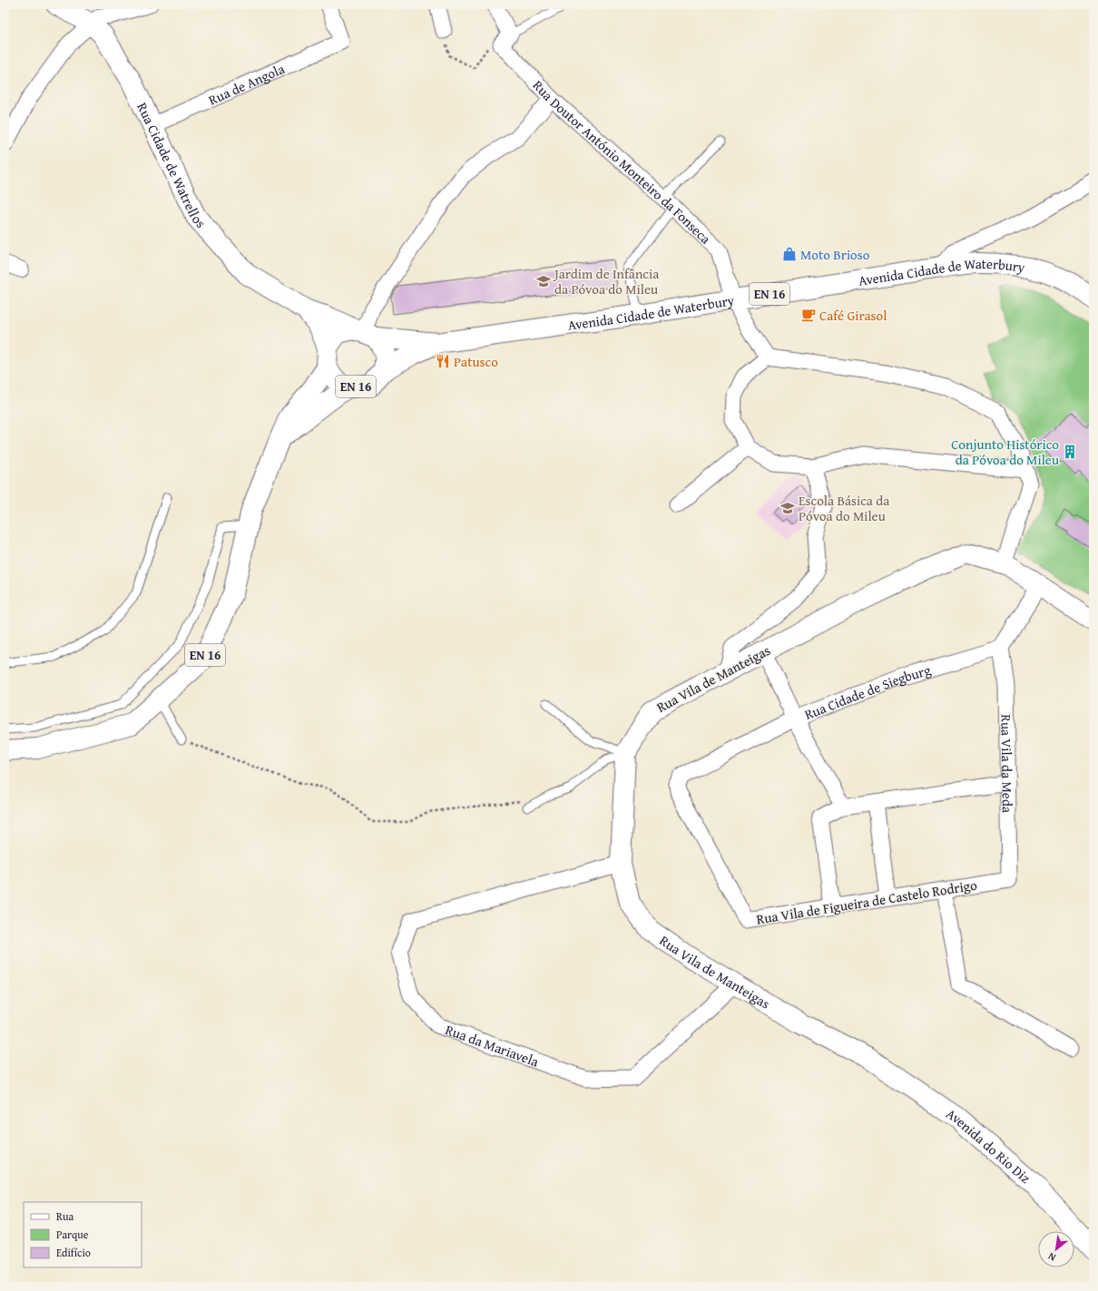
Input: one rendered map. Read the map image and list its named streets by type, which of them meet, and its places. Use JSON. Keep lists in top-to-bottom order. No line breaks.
{"streets":{"main road":["Rua Cidade de Watrellos","Avenida Cidade de Waterbury","EN 16","Rua Vila de Manteigas","Avenida do Rio Diz"],"street":["Rua de Angola","Rua Doutor António Monteiro da Fonseca","Rua Cidade de Siegburg","Rua Vila da Meda","Rua Vila de Figueira de Castelo Rodrigo","Rua da Mariavela"]},"crossings":[["Rua de Angola","Rua Cidade de Watrellos"],["Rua Doutor António Monteiro da Fonseca","Avenida Cidade de Waterbury"],["Rua Cidade de Watrellos","EN 16"],["Avenida Cidade de Waterbury","EN 16"],["Rua Vila de Manteigas","Rua da Mariavela"],["Rua Vila de Manteigas","Avenida do Rio Diz"],["Rua Cidade de Siegburg","Rua Vila da Meda"],["Rua Cidade de Siegburg","Rua Vila de Figueira de Castelo Rodrigo"],["Rua Vila da Meda","Rua Vila de Figueira de Castelo Rodrigo"]],"places":{"shop":["Moto Brioso"],"school or university":["Jardim de Infância da Póvoa do Mileu","Escola Básica da Póvoa do Mileu"],"cafe":["Café Girasol"],"restaurant":["Patusco"],"building":["Conjunto Histórico da Póvoa do Mileu"]},"legend":["Rua","Parque","Edifício"],"north":"bottom left"}
